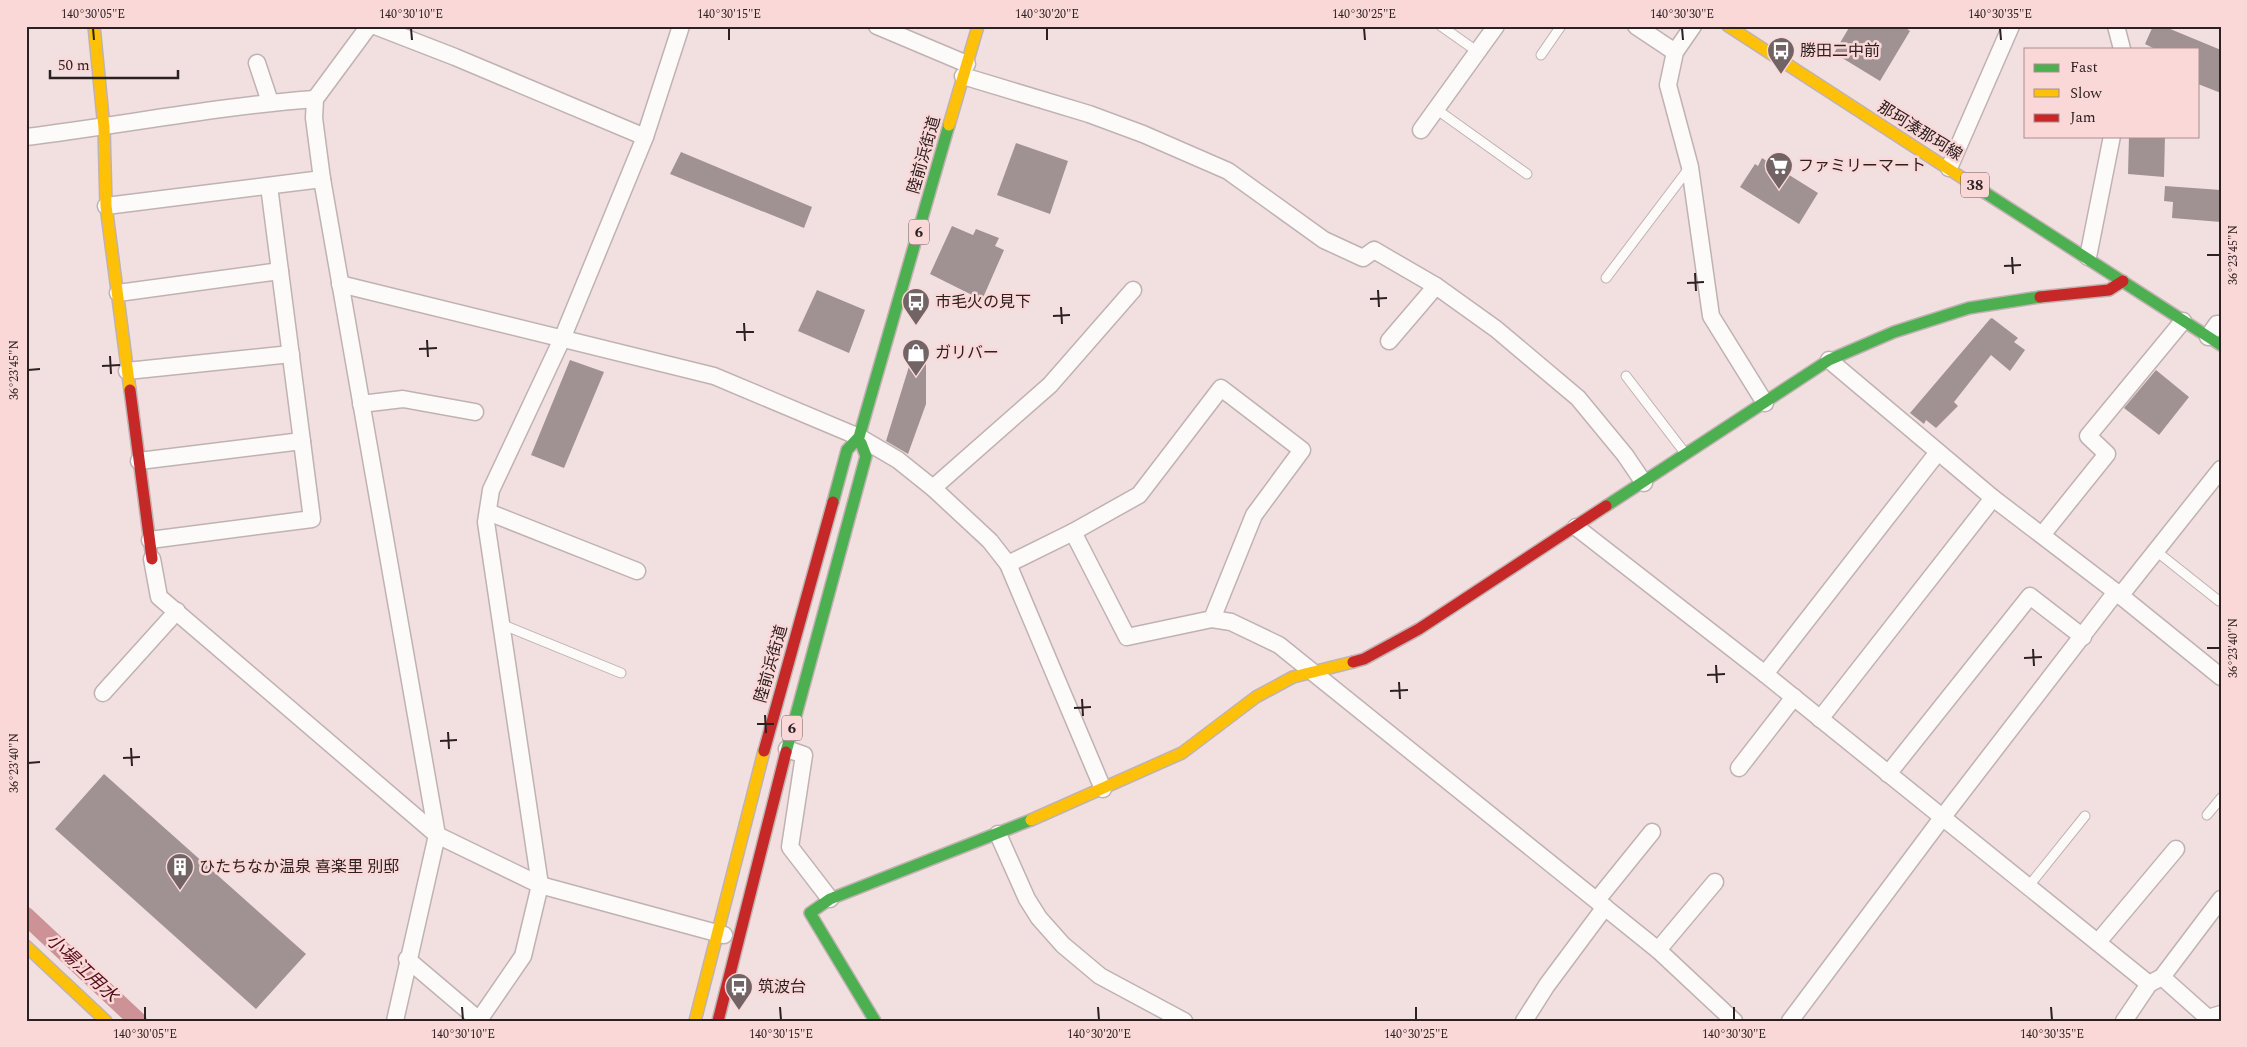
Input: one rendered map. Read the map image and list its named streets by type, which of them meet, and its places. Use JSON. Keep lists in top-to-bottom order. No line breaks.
{"streets":{"main road":["那珂湊那珂線","陸前浜街道","38","6"]},"water":["小場江用水"],"places":{"bus stop":["勝田二中前","市毛火の見下","筑波台"],"supermarket":["ファミリーマート"],"shop":["ガリバー"],"building":["ひたちなか温泉 喜楽里 別邸"]},"legend":["Fast","Slow","Jam"],"scale_bar":"50 m","coordinates":["140°30'05\"E","140°30'10\"E","140°30'15\"E","140°30'20\"E","140°30'25\"E","140°30'30\"E","140°30'35\"E","36°23'45\"N","36°23'40\"N"]}
